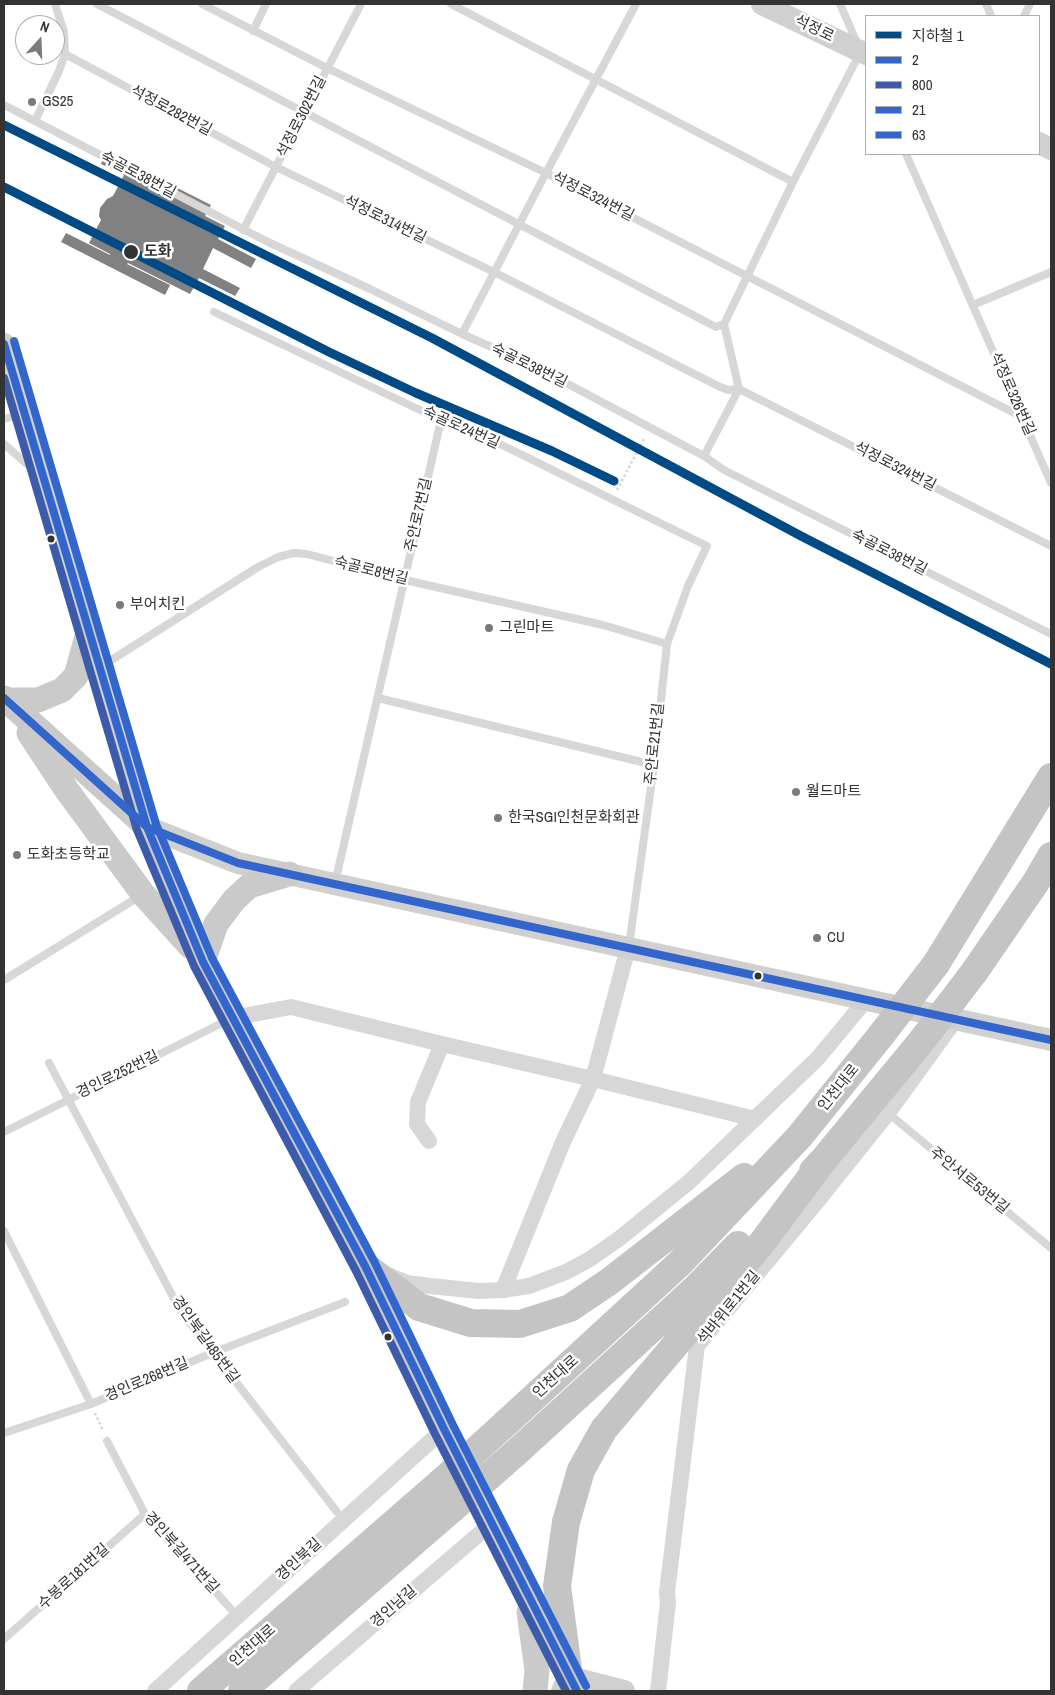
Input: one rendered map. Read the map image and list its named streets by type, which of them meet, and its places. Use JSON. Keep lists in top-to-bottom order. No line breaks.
{"streets":{"highway":["인천대로"],"main road":["석정로"],"street":["석바위로1번길","경인북길","경인남길"],"lane":["석정로282번길","석정로302번길","숙골로38번길","석정로324번길","석정로314번길","석정로326번길","숙골로24번길","주안로7번길","숙골로8번길","주안로21번길","경인로252번길","주안서로53번길","경인북길485번길","경인로268번길","경인북길471번길","수봉로181번길"]},"crossings":[["석정로282번길","석정로302번길"],["석정로282번길","석정로314번길"],["석정로302번길","숙골로38번길"],["석정로302번길","석정로324번길"],["석정로302번길","석정로314번길"],["석정로324번길","석정로314번길"],["석정로324번길","석정로326번길"],["숙골로24번길","주안로7번길"],["숙골로24번길","주안로21번길"],["주안로7번길","숙골로8번길"],["숙골로8번길","주안로21번길"],["경인로252번길","경인북길485번길"],["주안서로53번길","석바위로1번길"],["경인북길485번길","경인로268번길"],["경인북길471번길","수봉로181번길"]],"places":["GS25","도화","부어치킨","그린마트","월드마트","한국SGI인천문화회관","도화초등학교","CU"],"lines":["metro line 1","transit line 21","transit line 2","transit line 800","transit line 63"],"legend":["지하철 1","2","800","21","63"],"north":"top"}
